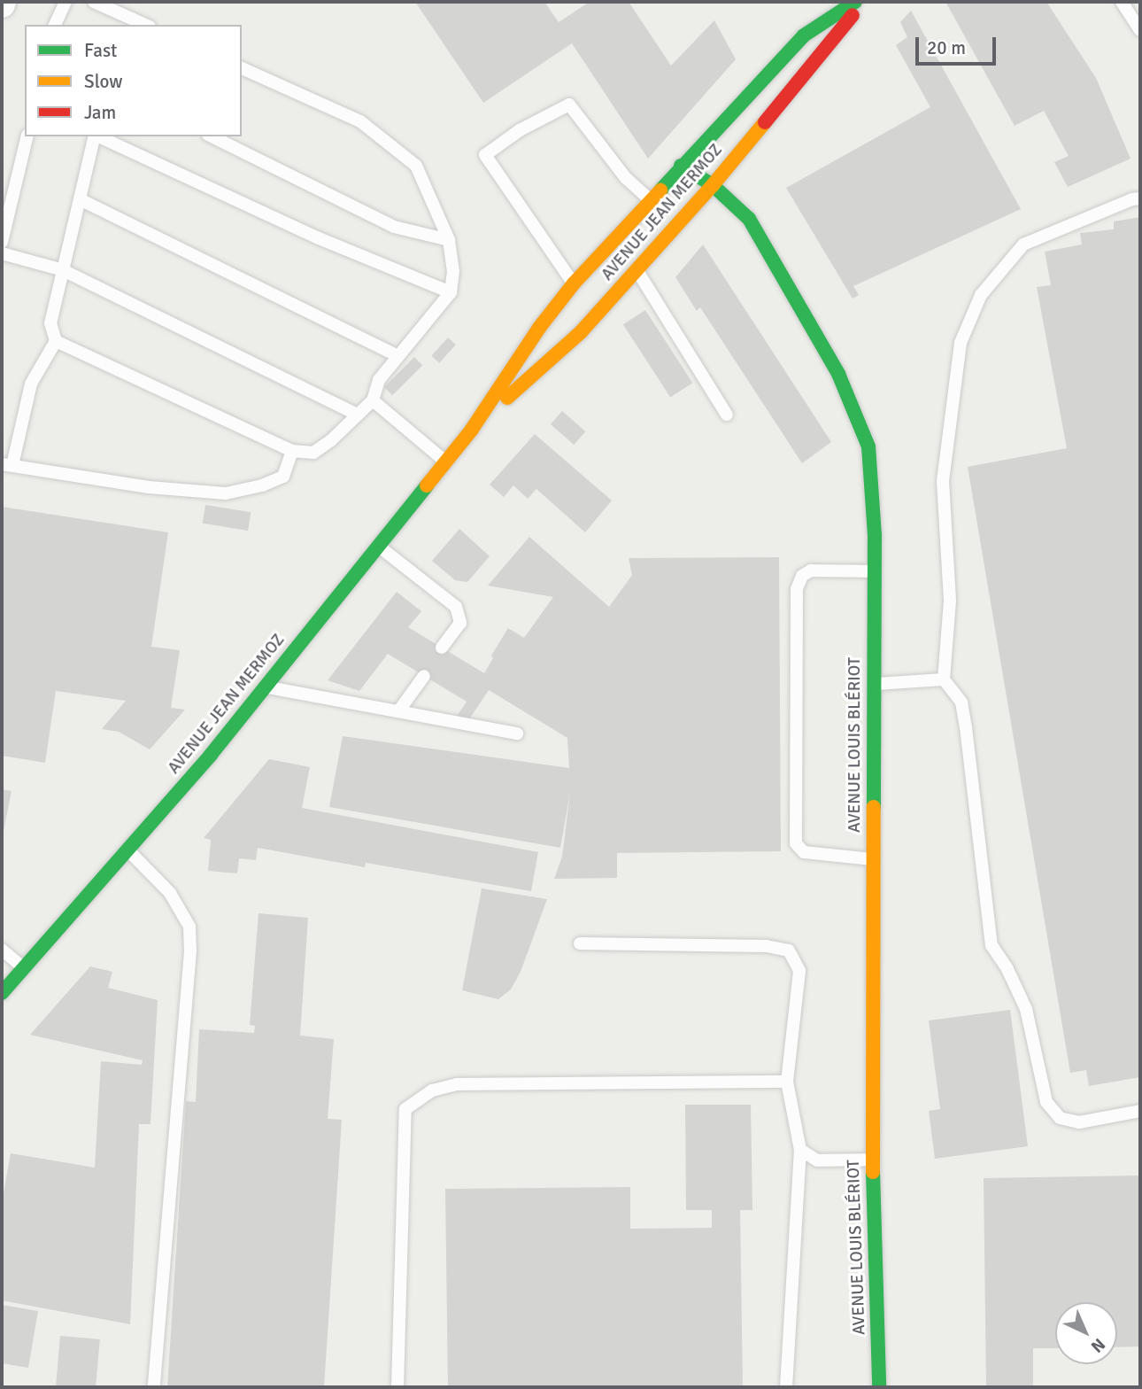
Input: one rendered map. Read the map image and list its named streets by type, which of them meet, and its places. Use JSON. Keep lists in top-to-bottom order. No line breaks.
{"streets":{"main road":["AVENUE JEAN MERMOZ","AVENUE LOUIS BLÉRIOT"]},"crossings":[["AVENUE JEAN MERMOZ","AVENUE LOUIS BLÉRIOT"]],"legend":["Fast","Slow","Jam"],"scale_bar":"20 m","north":"bottom right"}
